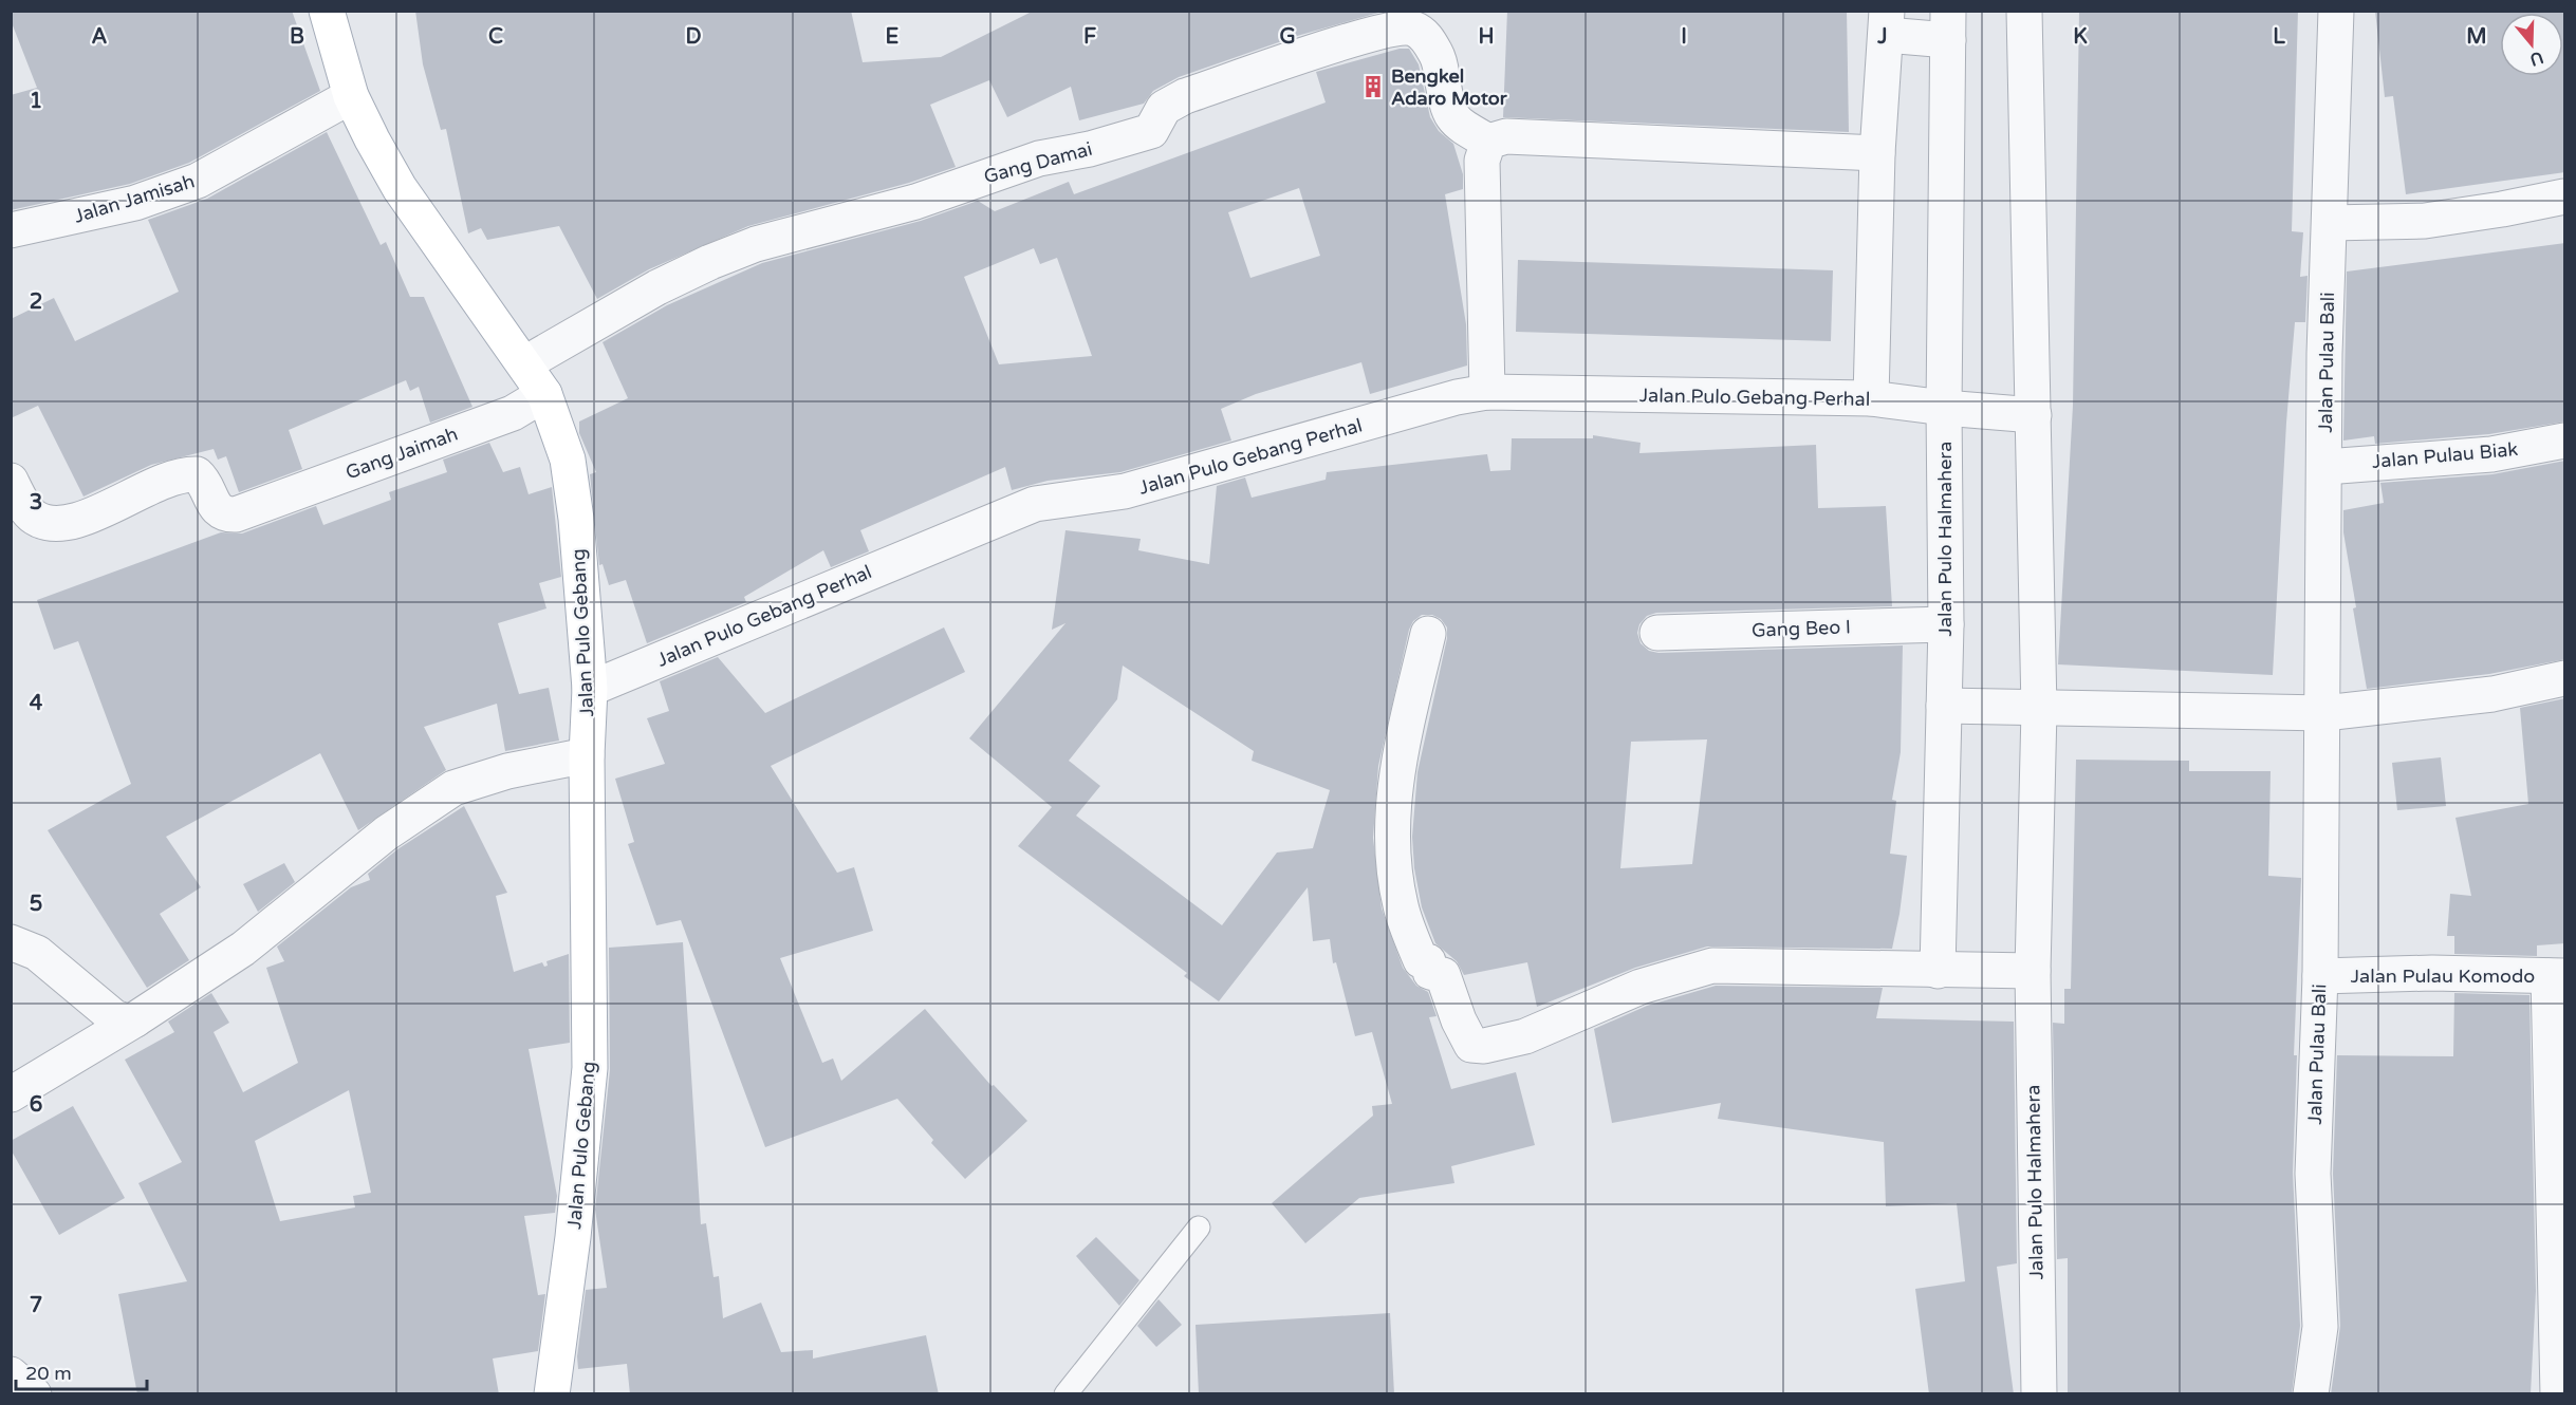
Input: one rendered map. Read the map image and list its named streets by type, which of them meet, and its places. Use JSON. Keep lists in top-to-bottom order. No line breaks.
{"streets":{"main road":["Jalan Pulo Gebang"],"street":["Gang Damai","Jalan Jamisah","Jalan Pulau Bali","Jalan Pulo Gebang Perhal","Gang Jaimah","Jalan Pulau Biak","Jalan Pulo Halmahera","Gang Beo I","Jalan Pulau Komodo"]},"crossings":[["Gang Damai","Jalan Pulo Gebang"],["Jalan Jamisah","Jalan Pulo Gebang"],["Jalan Pulau Bali","Jalan Pulau Biak"],["Jalan Pulau Bali","Jalan Pulau Komodo"],["Jalan Pulo Gebang Perhal","Jalan Pulo Halmahera"],["Jalan Pulo Gebang Perhal","Jalan Pulo Gebang"],["Gang Jaimah","Jalan Pulo Gebang"],["Jalan Pulo Halmahera","Gang Beo I"]],"places":{"building":["Bengkel Adaro Motor"]},"scale_bar":"20 m","north":"bottom","grid":{"columns":["A","B","C","D","E","F","G","H","I","J","K","L","M"],"rows":["1","2","3","4","5","6","7"]}}
